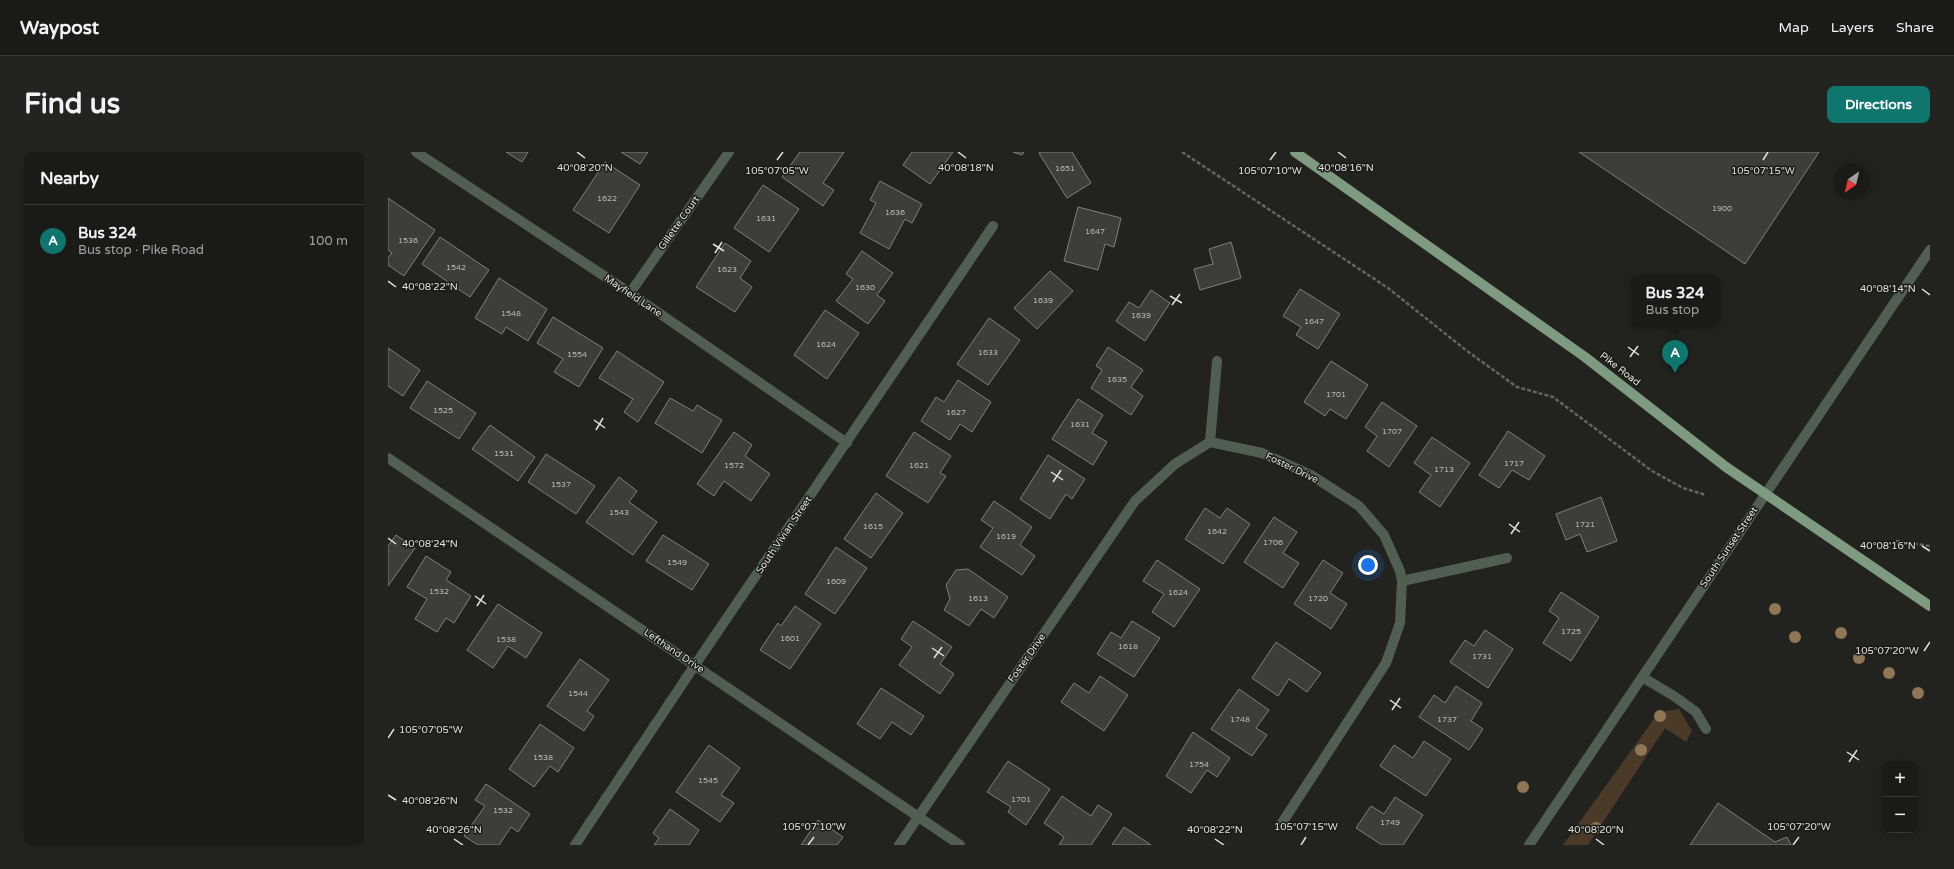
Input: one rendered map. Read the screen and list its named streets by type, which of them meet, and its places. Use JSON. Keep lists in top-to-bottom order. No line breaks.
{"streets":{"main road":["Pike Road"],"street":["Gillette Court","Mayfield Lane","Foster Drive","South Vivian Street","South Sunset Street","Lefthand Drive"]},"crossings":[["Gillette Court","Mayfield Lane"],["Mayfield Lane","South Vivian Street"],["Pike Road","South Sunset Street"],["Foster Drive","Lefthand Drive"],["South Vivian Street","Lefthand Drive"]],"house_numbers":["1651","1622","1900","1636","1631","1647","1536","1542","1623","1630","1639","1548","1639","1647","1624","1633","1554","1635","1701","1525","1627","1631","1707","1531","1717","1572","1621","1713","1537","1543","1721","1615","1642","1619","1706","1549","1609","1532","1624","1613","1720","1725","1601","1538","1618","1731","1544","1748","1737","1538","1754","1545","1701","1532","1749"],"north":"bottom left","page":{"header":"Waypost","nav":["Map","Layers","Share"],"buttons":"Directions","title":"Find us","heading":"Nearby","list":[{"mark":"A","name":"Bus 324","note":"Bus stop · Pike Road","value":"100 m"}],"popup":["Bus 324","Bus stop"],"pins":"A","map_buttons":["+","−"]},"coordinates":["40°08'20\"N","40°08'18\"N","40°08'16\"N","105°07'05\"W","105°07'10\"W","105°07'15\"W","40°08'22\"N","40°08'14\"N","40°08'24\"N","105°07'20\"W","40°08'26\"N"]}
